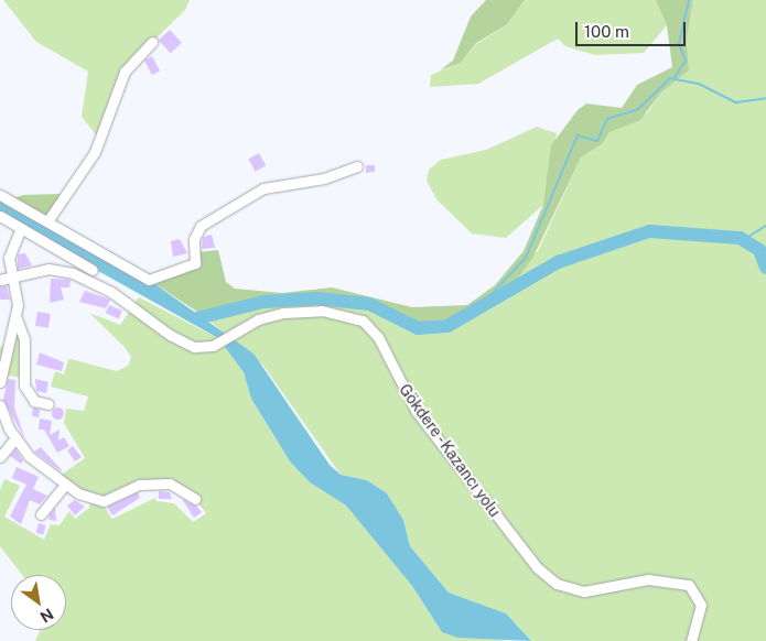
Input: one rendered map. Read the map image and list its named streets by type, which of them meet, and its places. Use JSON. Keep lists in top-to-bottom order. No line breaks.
{"streets":{"street":["Gökdere - Kazancı yolu"]},"scale_bar":"100 m","north":"bottom right"}
